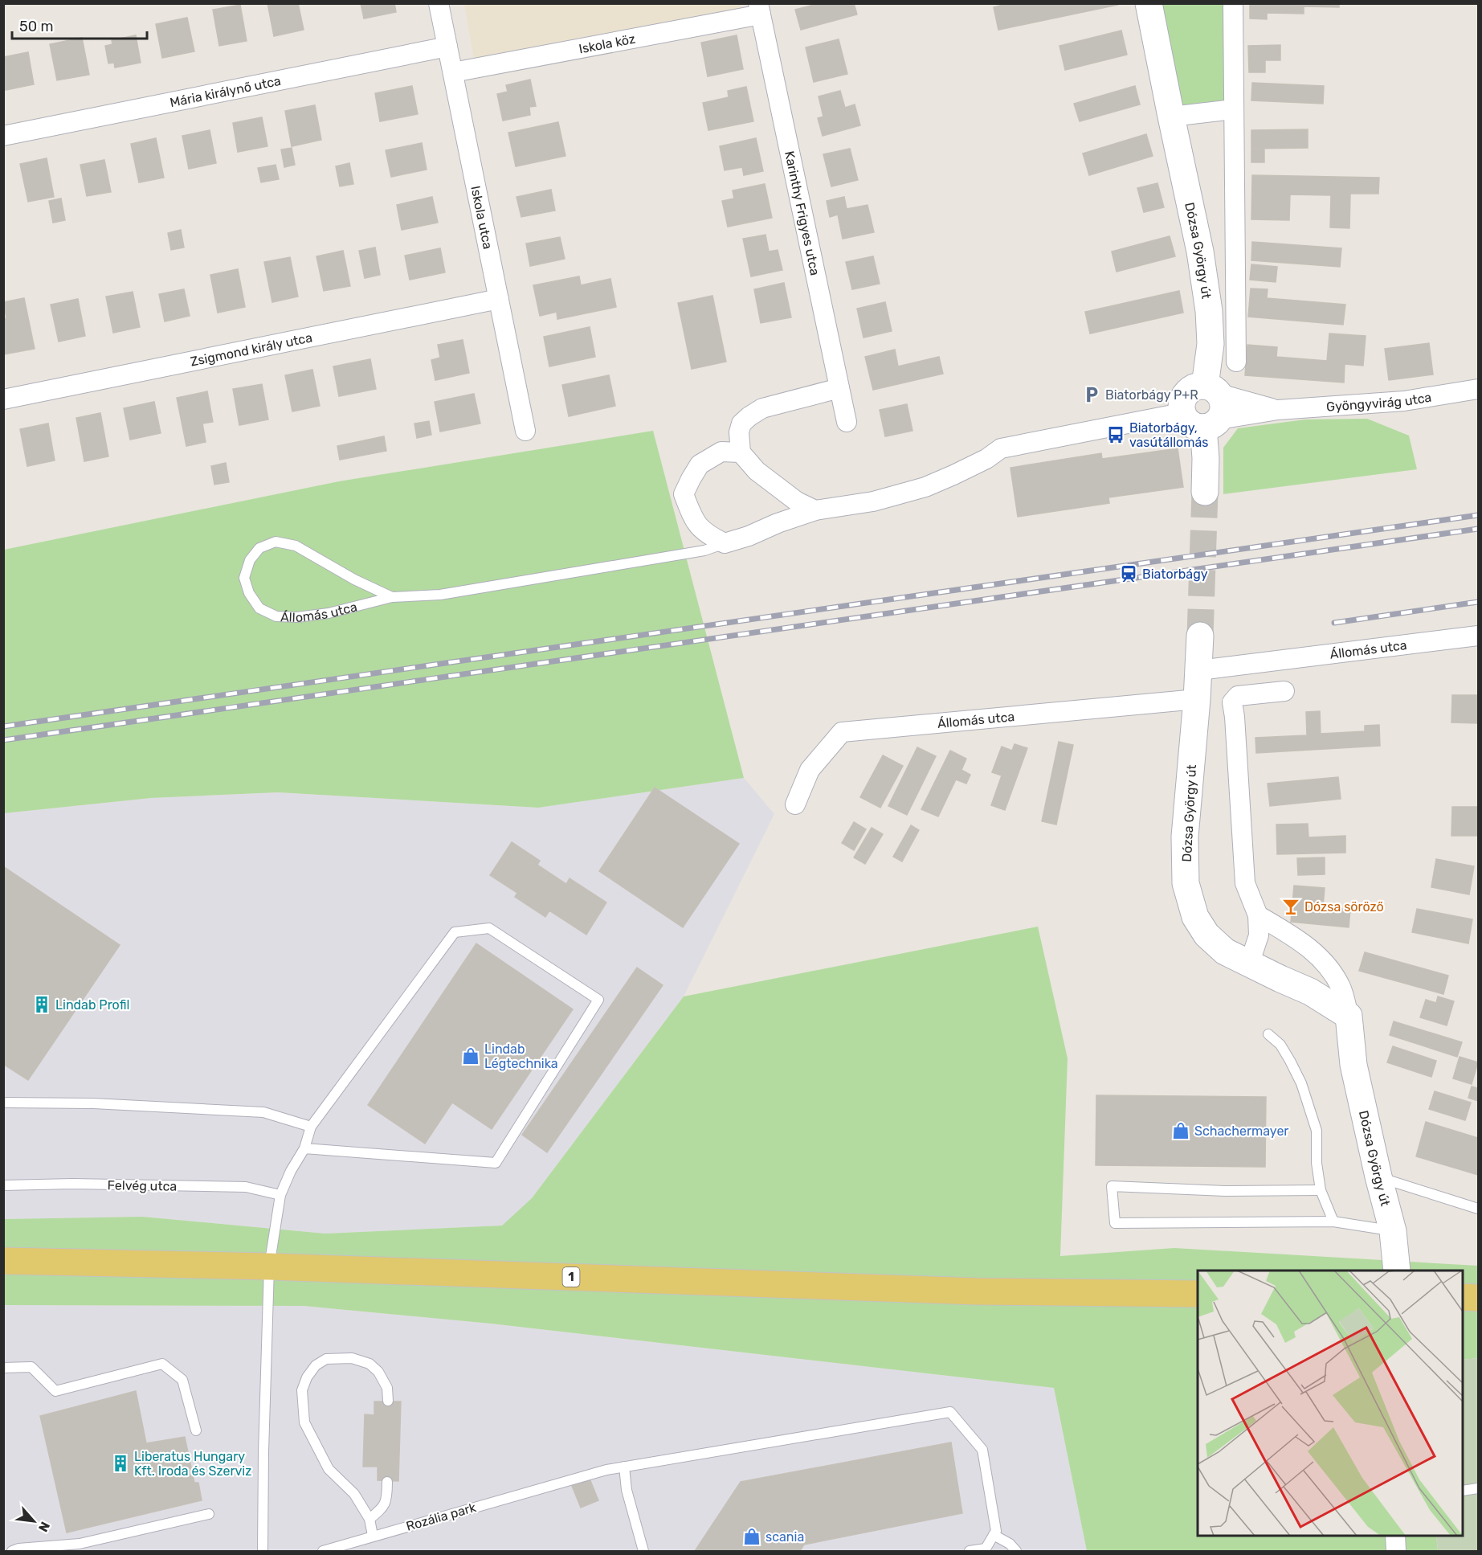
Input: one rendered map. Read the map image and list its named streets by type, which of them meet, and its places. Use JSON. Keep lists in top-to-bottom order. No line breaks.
{"streets":{"main road":["1"],"street":["Iskola köz","Mária királynő utca","Karinthy Frigyes utca","Iskola utca","Dózsa György út","Zsigmond király utca","Gyöngyvirág utca","Állomás utca"],"lane":["Felvég utca","Rozália park"]},"crossings":[["Iskola köz","Karinthy Frigyes utca"],["Iskola köz","Iskola utca"],["Mária királynő utca","Iskola utca"],["Iskola utca","Zsigmond király utca"],["Dózsa György út","Gyöngyvirág utca"],["Dózsa György út","Állomás utca"],["Gyöngyvirág utca","Állomás utca"]],"places":{"parking":["Biatorbágy P+R"],"bus stop":["Biatorbágy, vasútállomás"],"station":["Biatorbágy"],"bar":["Dózsa söröző"],"building":["Lindab Profil","Liberatus Hungary Kft. Iroda és Szerviz"],"shop":["Lindab Légtechnika","Schachermayer","scania"]},"scale_bar":"50 m","north":"bottom right"}
